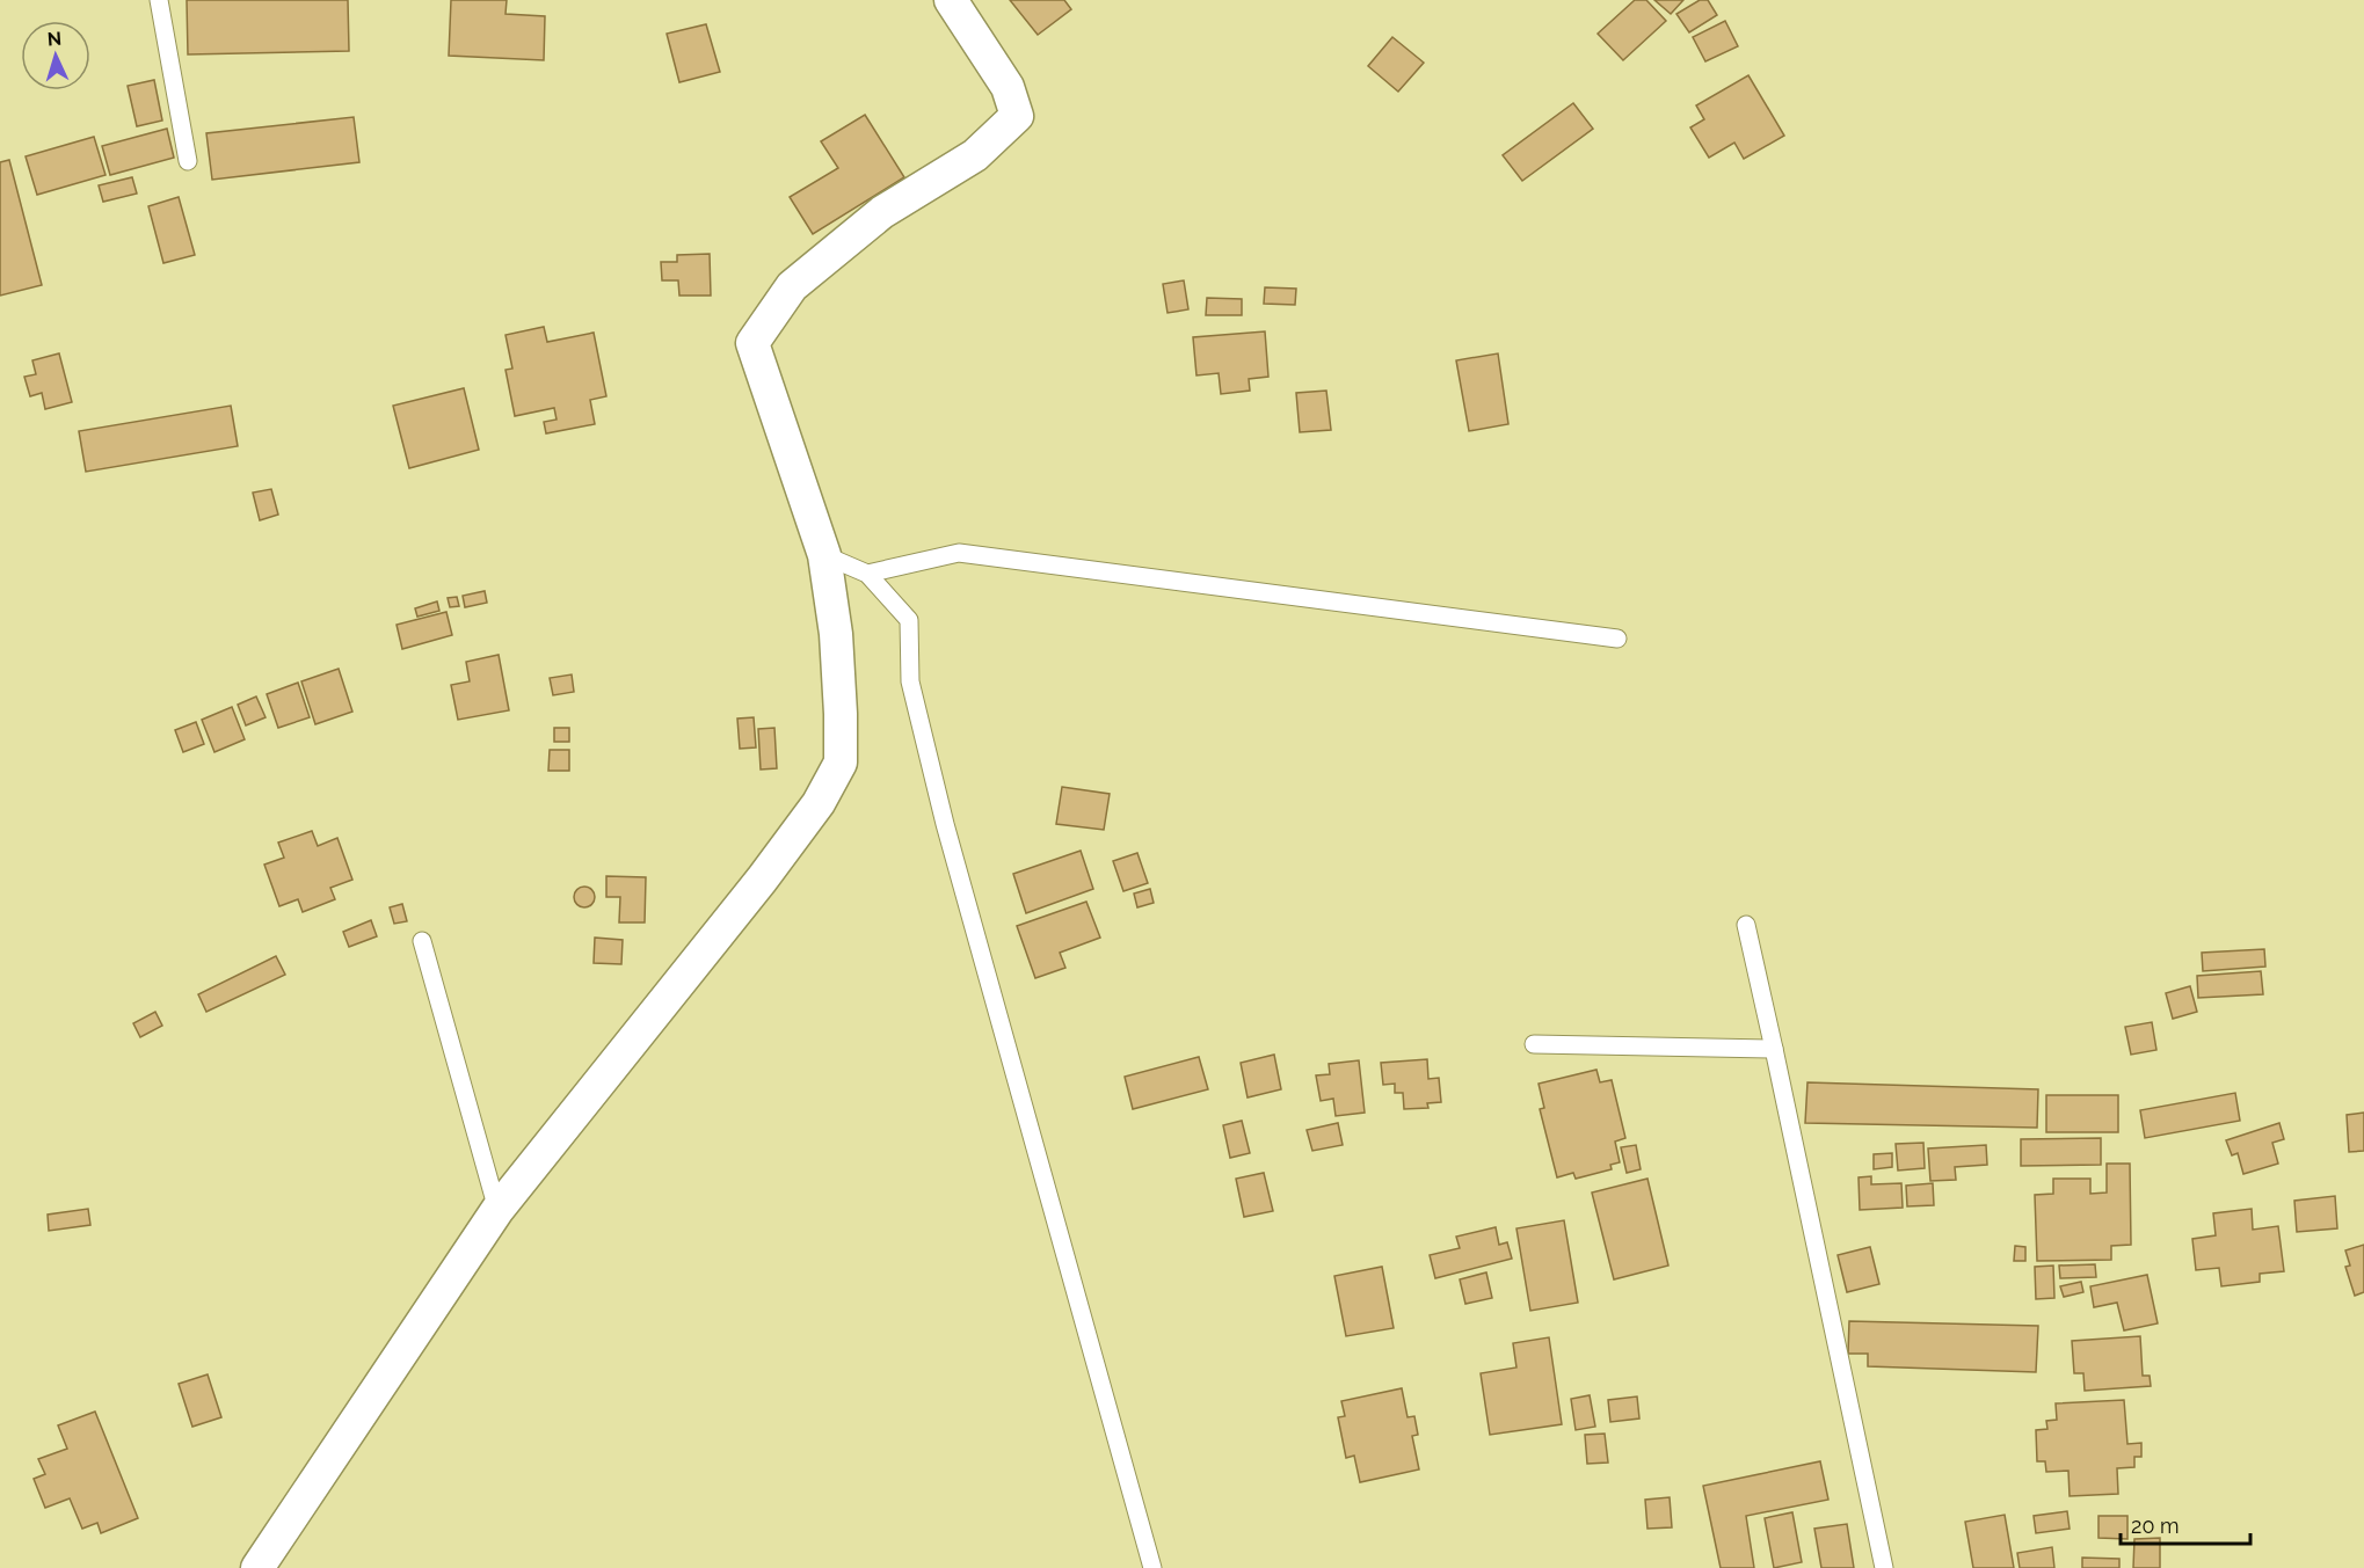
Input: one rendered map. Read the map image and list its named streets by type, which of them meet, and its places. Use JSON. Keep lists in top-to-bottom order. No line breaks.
{"scale_bar":"20 m","north":"top"}
